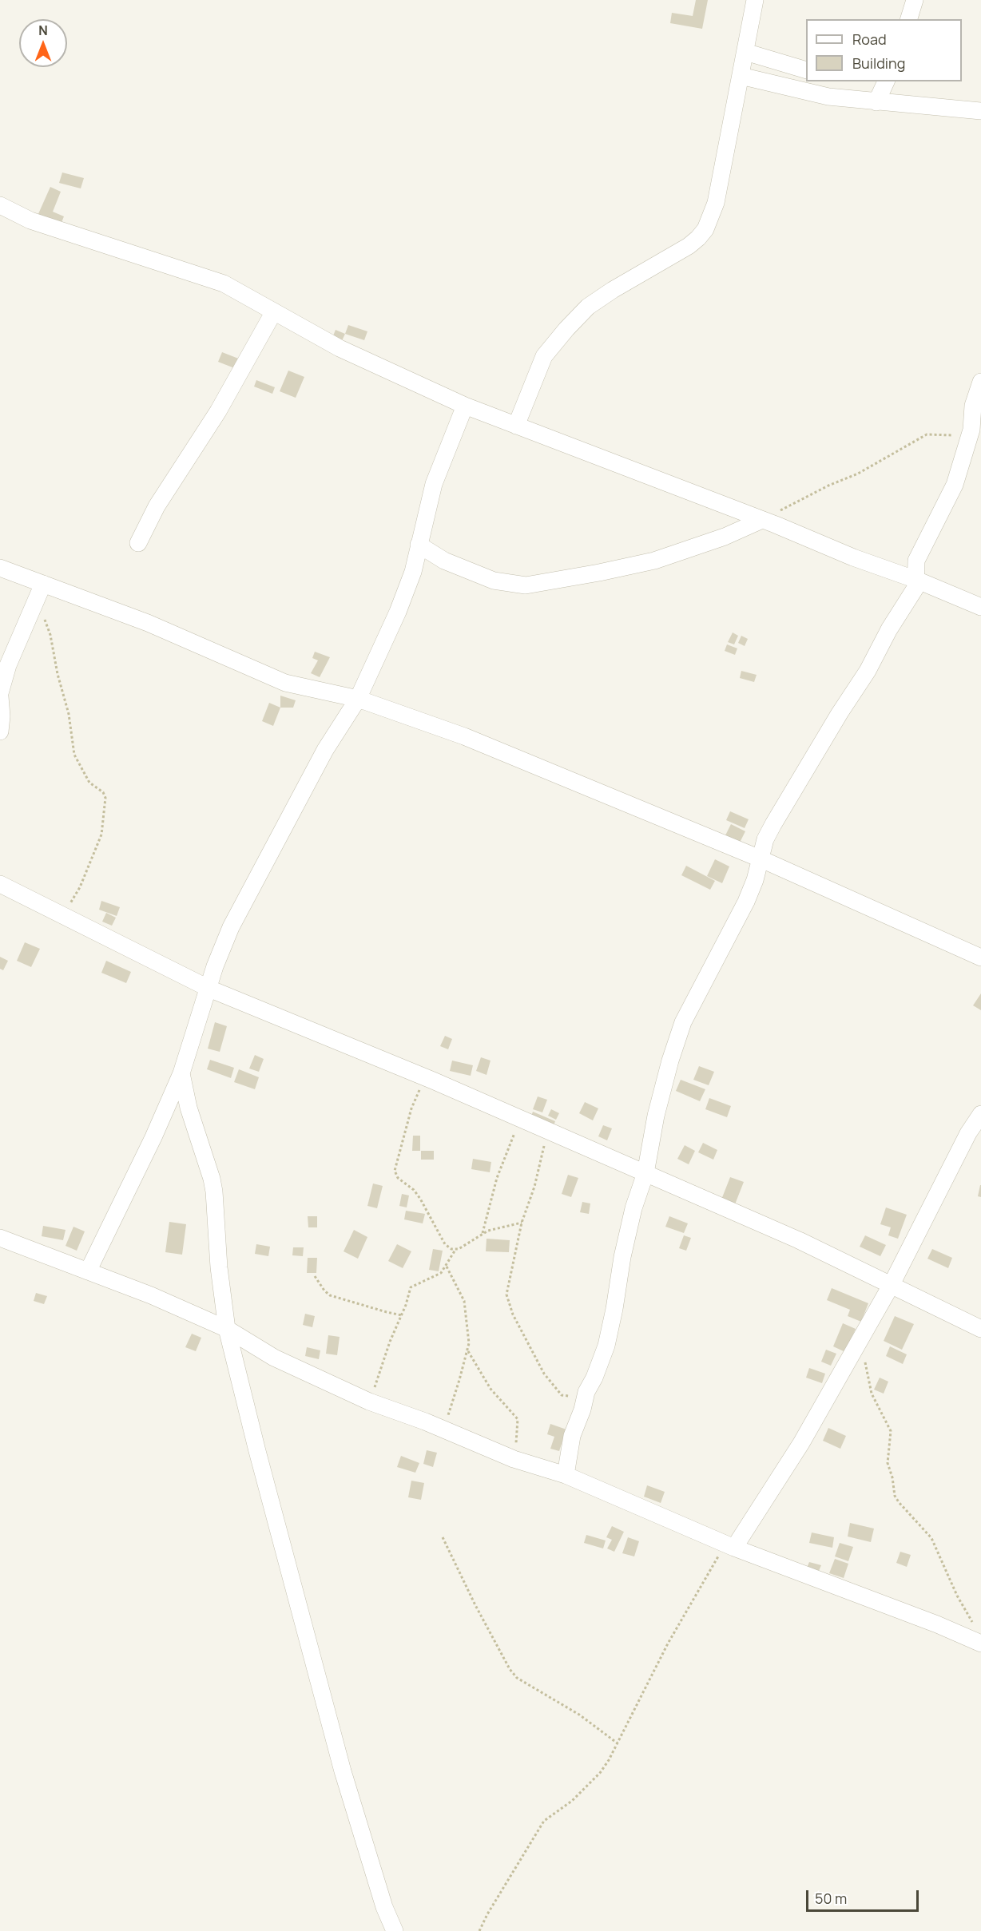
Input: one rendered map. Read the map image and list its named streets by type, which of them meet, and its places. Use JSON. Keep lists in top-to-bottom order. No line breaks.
{"legend":["Road","Building"],"scale_bar":"50 m","north":"top"}
